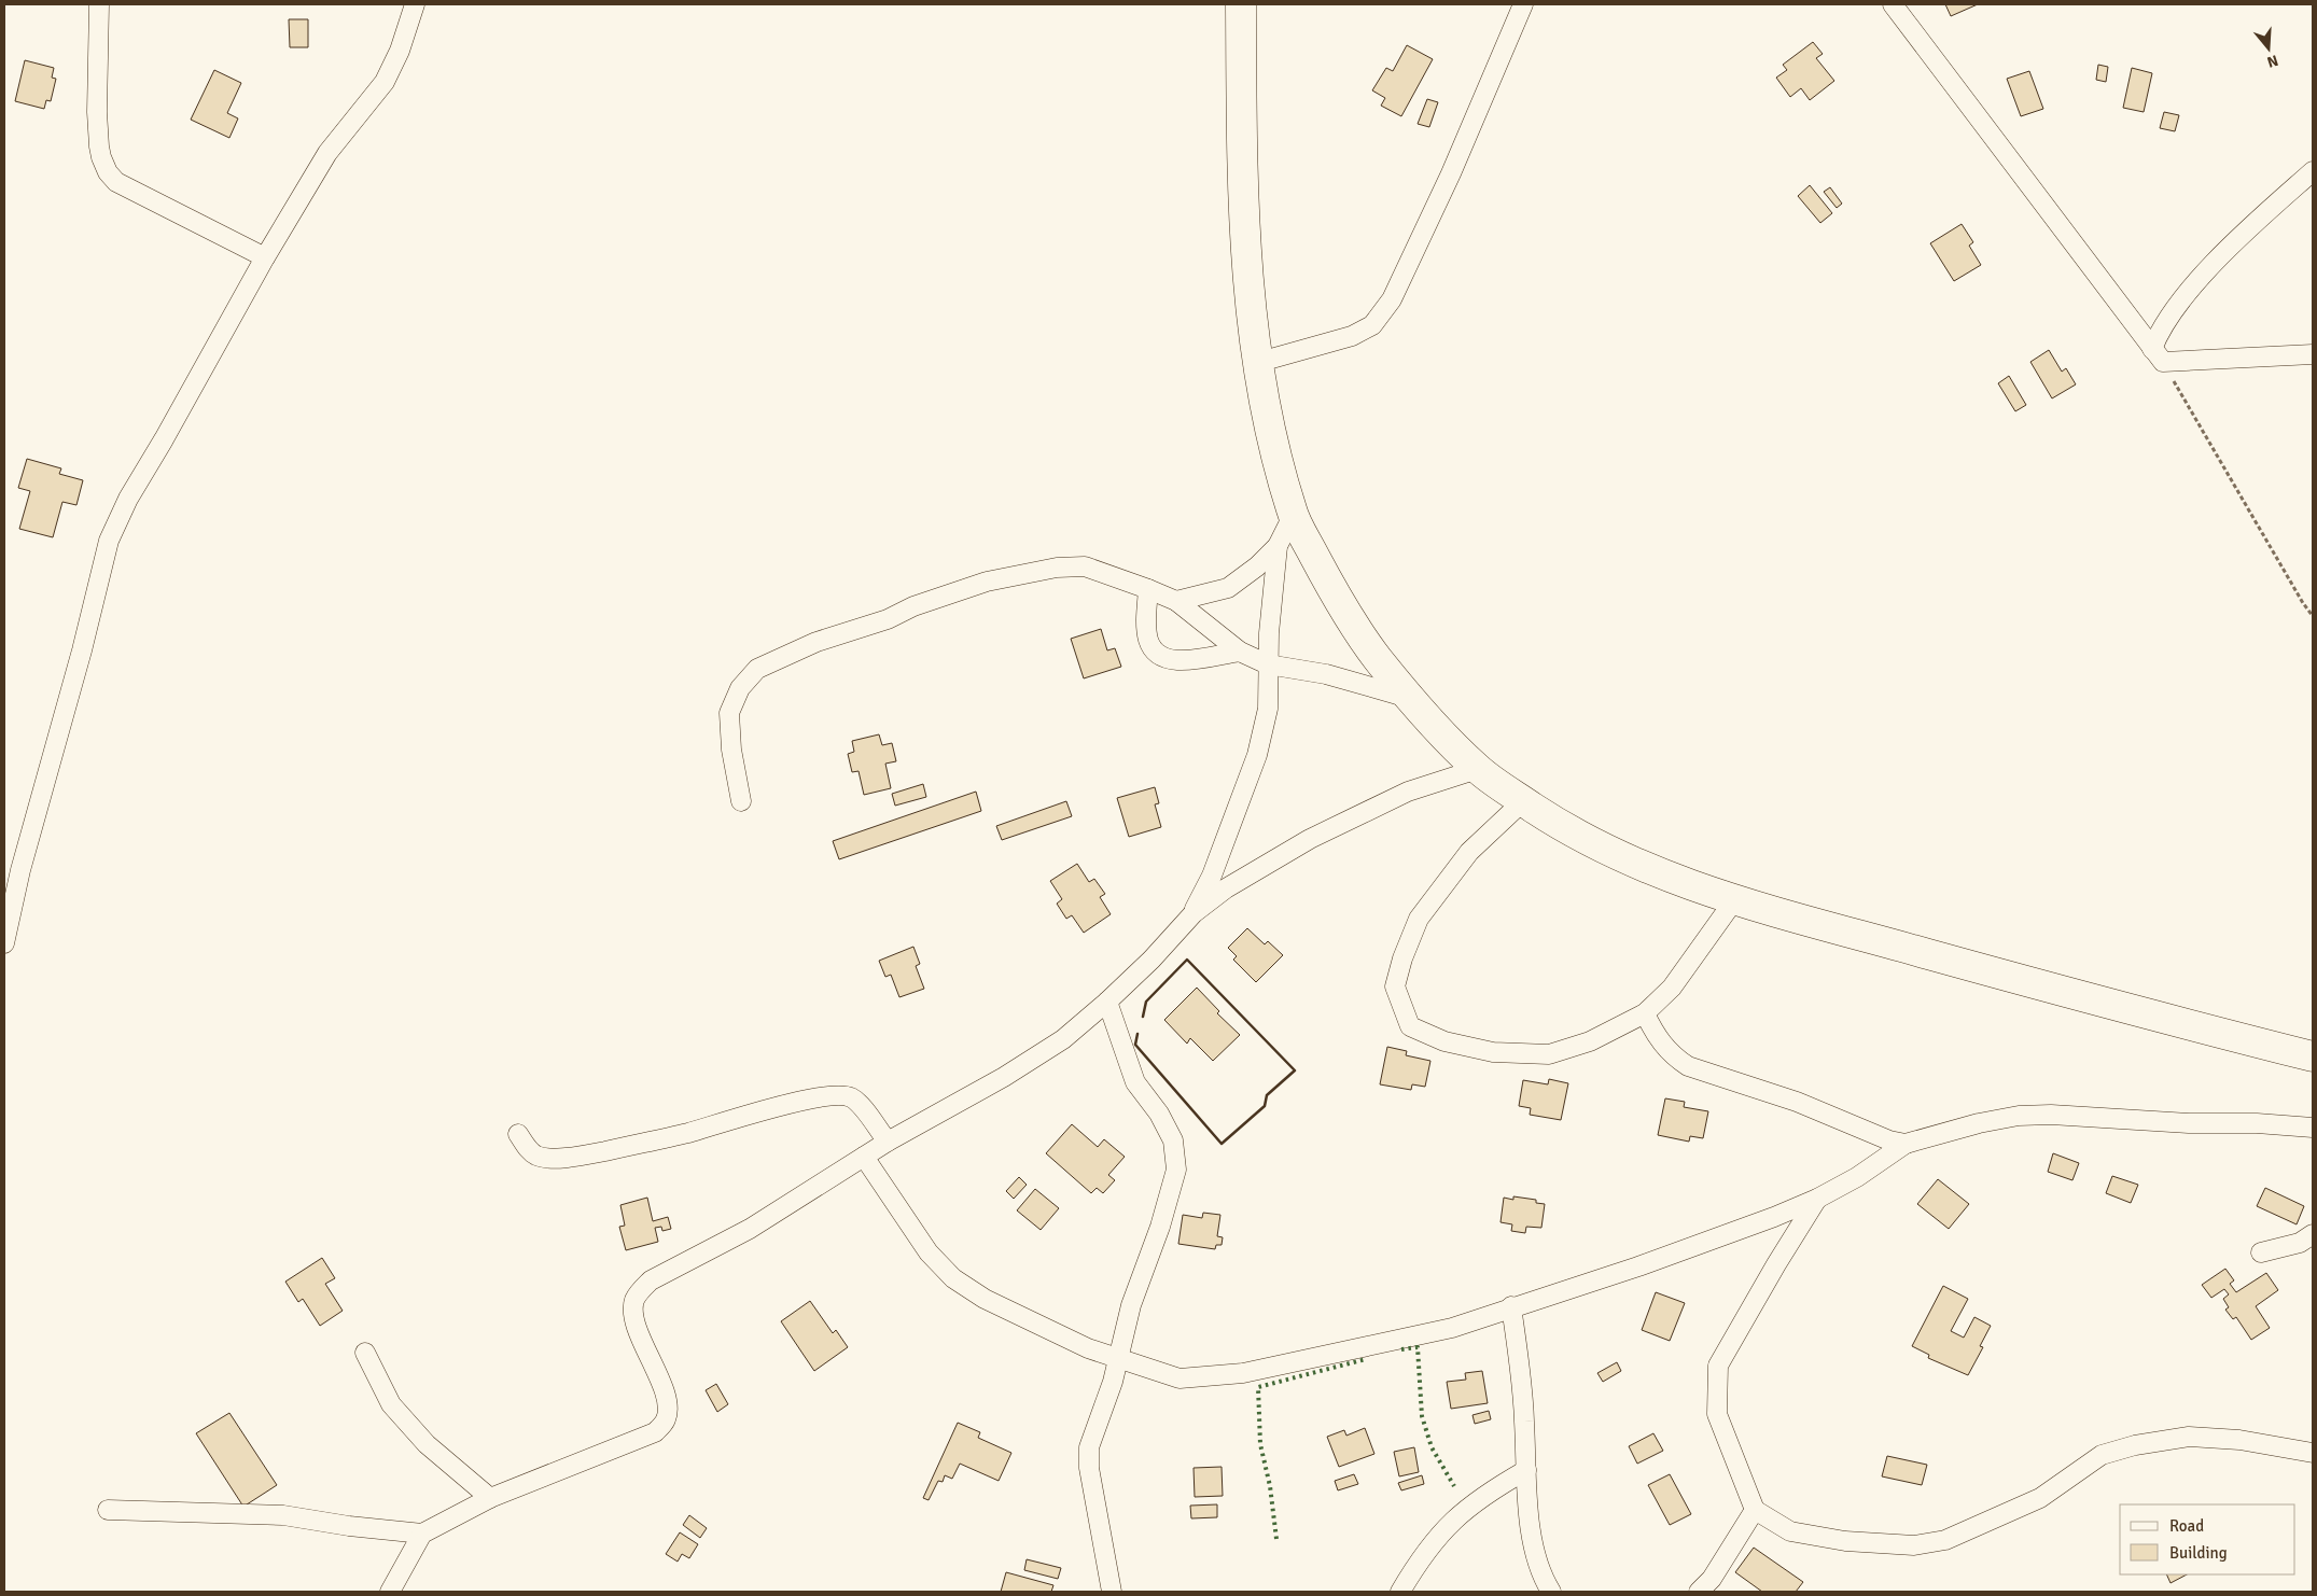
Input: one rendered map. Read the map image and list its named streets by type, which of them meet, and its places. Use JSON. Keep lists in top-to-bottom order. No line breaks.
{"legend":["Road","Building"],"north":"bottom"}
